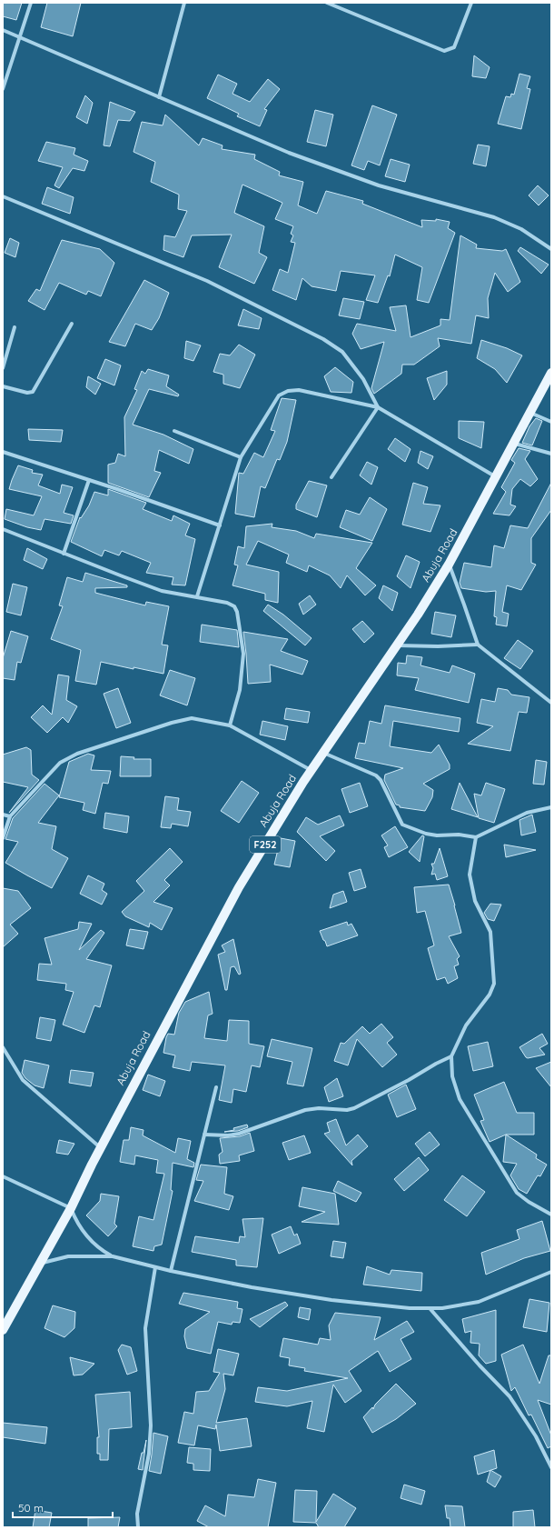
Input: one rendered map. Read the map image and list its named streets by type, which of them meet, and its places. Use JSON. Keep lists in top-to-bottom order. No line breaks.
{"streets":{"main road":["Abuja Road","F252"]},"scale_bar":"50 m"}
